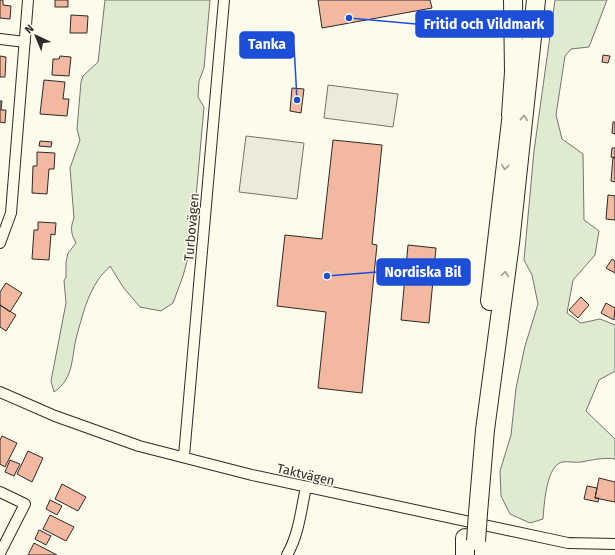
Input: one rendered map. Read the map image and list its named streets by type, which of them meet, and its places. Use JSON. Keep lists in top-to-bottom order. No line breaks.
{"streets":{"street":["Turbovägen","Taktvägen"]},"crossings":[["Turbovägen","Taktvägen"]],"places":["Fritid och Vildmark","Tanka","Nordiska Bil"],"north":"top left"}
